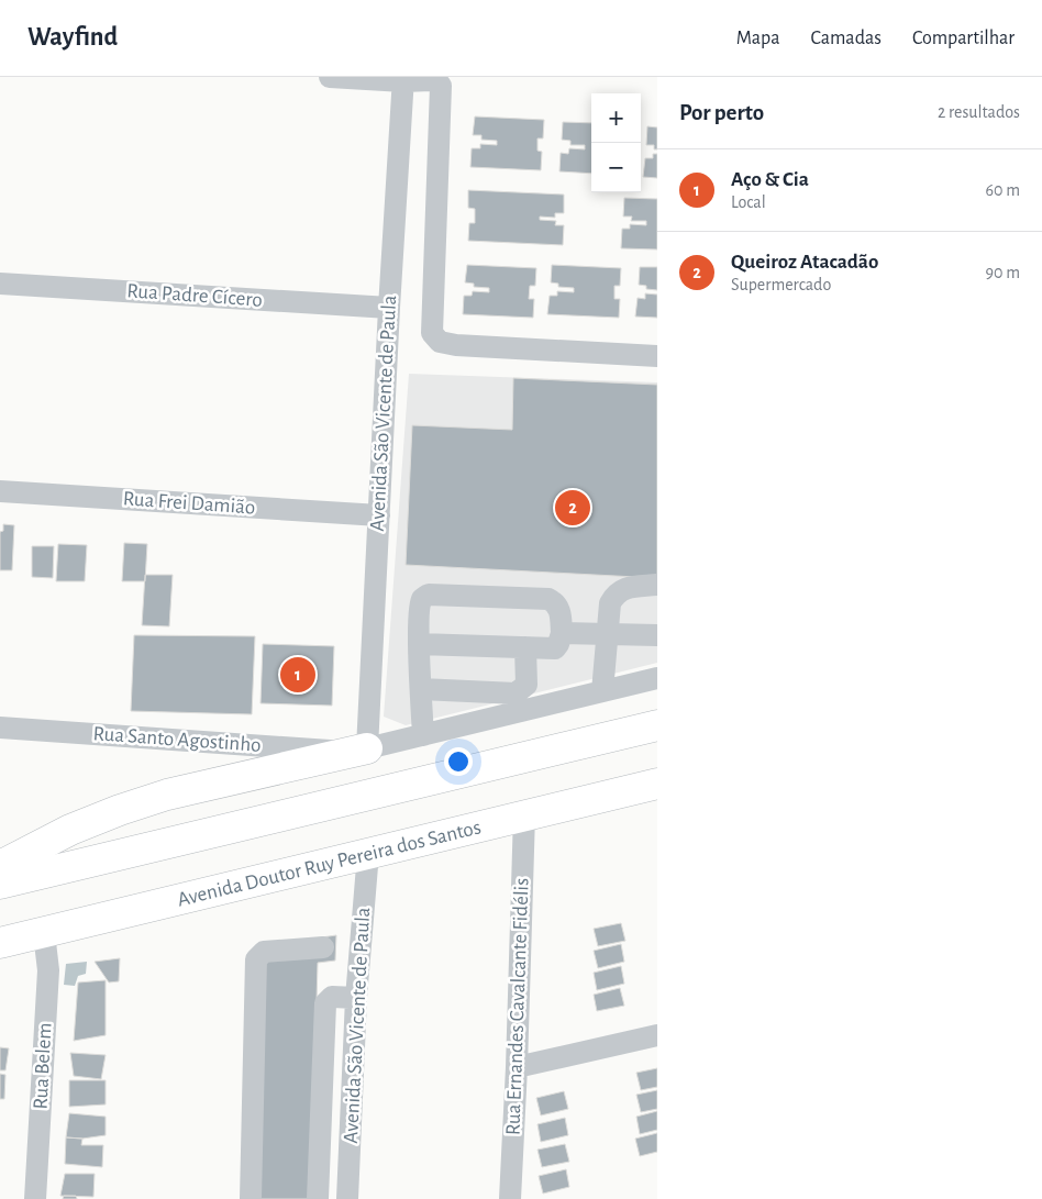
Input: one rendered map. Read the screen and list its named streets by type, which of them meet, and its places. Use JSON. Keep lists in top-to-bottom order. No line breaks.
{"streets":{"highway":["Avenida Doutor Ruy Pereira dos Santos"],"street":["Rua Padre Cícero","Avenida São Vicente de Paula","Rua Frei Damião","Rua Santo Agostinho","Rua Ernandes Cavalcante Fidélis","Rua Belem"]},"crossings":[["Rua Padre Cícero","Avenida São Vicente de Paula"],["Avenida São Vicente de Paula","Rua Frei Damião"],["Avenida São Vicente de Paula","Rua Santo Agostinho"],["Avenida São Vicente de Paula","Avenida Doutor Ruy Pereira dos Santos"],["Avenida Doutor Ruy Pereira dos Santos","Rua Ernandes Cavalcante Fidélis"],["Avenida Doutor Ruy Pereira dos Santos","Rua Belem"]],"page":{"header":"Wayfind","nav":["Mapa","Camadas","Compartilhar"],"heading":["Por perto","2 resultados"],"map_buttons":["+","−"],"list":[{"mark":"1","name":"Aço & Cia","note":"Local","value":"60 m"},{"mark":"2","name":"Queiroz Atacadão","note":"Supermercado","value":"90 m"}],"pins":["2","1"]}}
